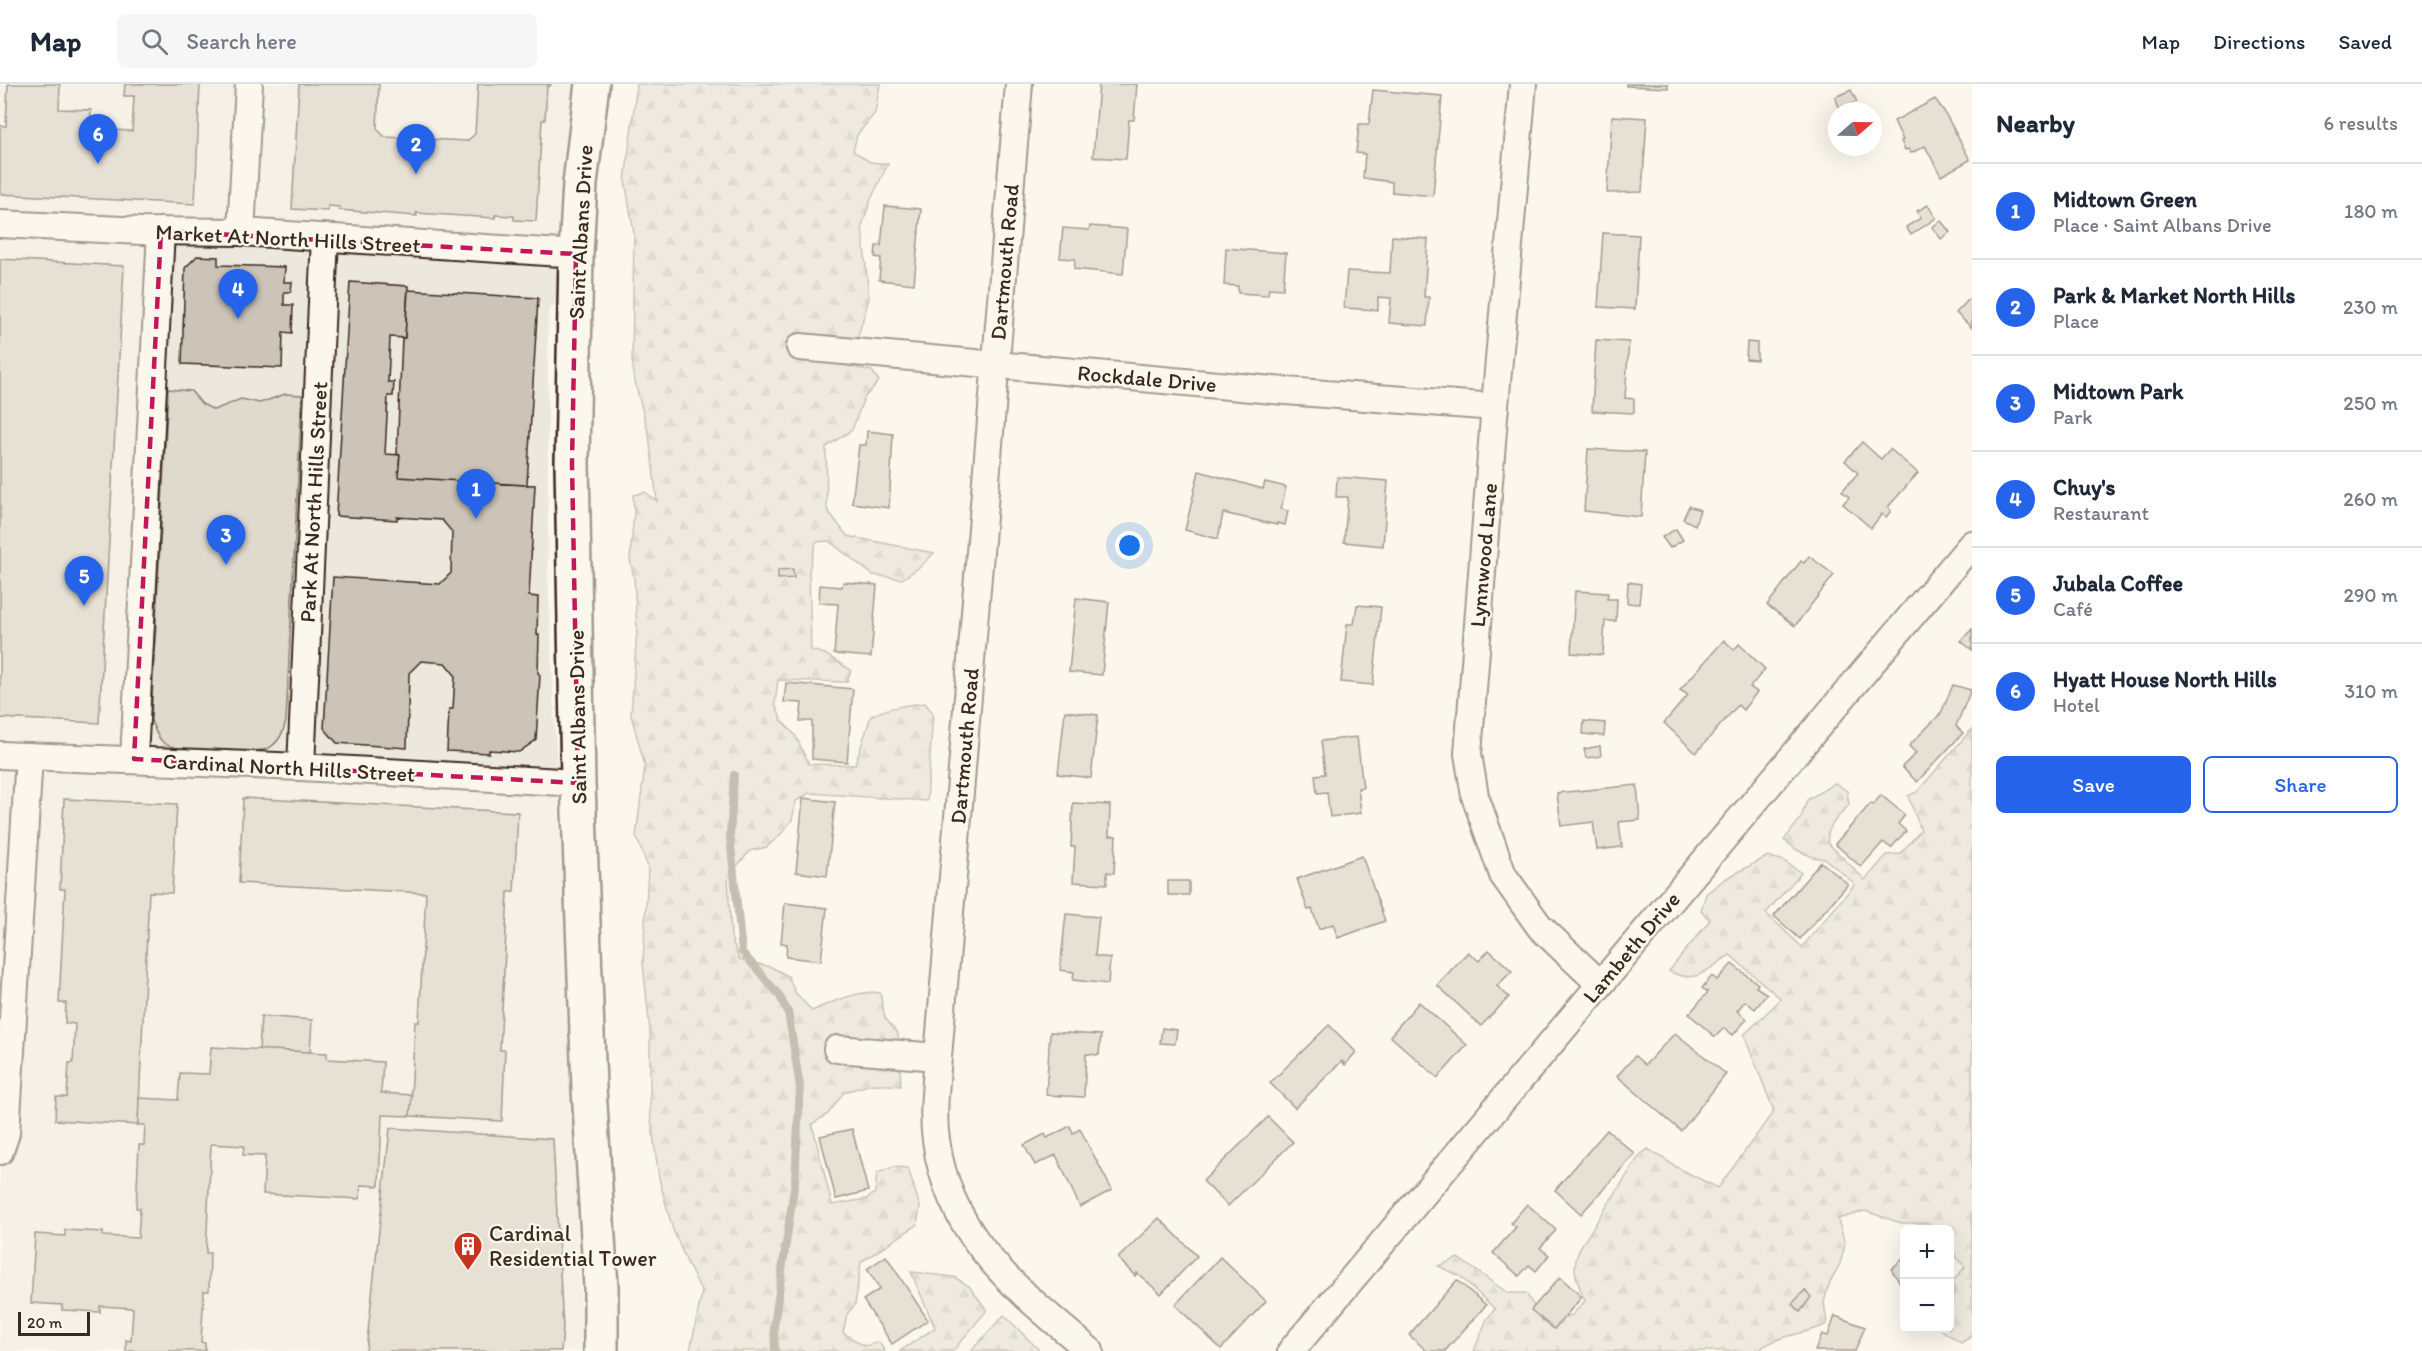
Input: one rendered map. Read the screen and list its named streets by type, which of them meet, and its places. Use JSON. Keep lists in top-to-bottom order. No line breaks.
{"streets":{"street":["Saint Albans Drive","Market At North Hills Street","Dartmouth Road","Rockdale Drive","Park At North Hills Street","Lynnwood Lane","Cardinal North Hills Street","Lambeth Drive"]},"crossings":[["Saint Albans Drive","Market At North Hills Street"],["Saint Albans Drive","Cardinal North Hills Street"],["Market At North Hills Street","Park At North Hills Street"],["Dartmouth Road","Rockdale Drive"],["Rockdale Drive","Lynnwood Lane"],["Park At North Hills Street","Cardinal North Hills Street"],["Lynnwood Lane","Lambeth Drive"]],"places":{"building":["Cardinal Residential Tower"]},"scale_bar":"20 m","north":"right","page":{"header":"Map","search":"Search here","nav":["Map","Directions","Saved"],"heading":["Nearby","6 results"],"pins":["6","2","4","1","3","5"],"list":[{"mark":"1","name":"Midtown Green","note":"Place · Saint Albans Drive","value":"180 m"},{"mark":"2","name":"Park & Market North Hills","note":"Place","value":"230 m"},{"mark":"3","name":"Midtown Park","note":"Park","value":"250 m"},{"mark":"4","name":"Chuy's","note":"Restaurant","value":"260 m"},{"mark":"5","name":"Jubala Coffee","note":"Café","value":"290 m"},{"mark":"6","name":"Hyatt House North Hills","note":"Hotel","value":"310 m"}],"buttons":["Save","Share"],"map_buttons":["+","−"],"scale":"20 m"}}
